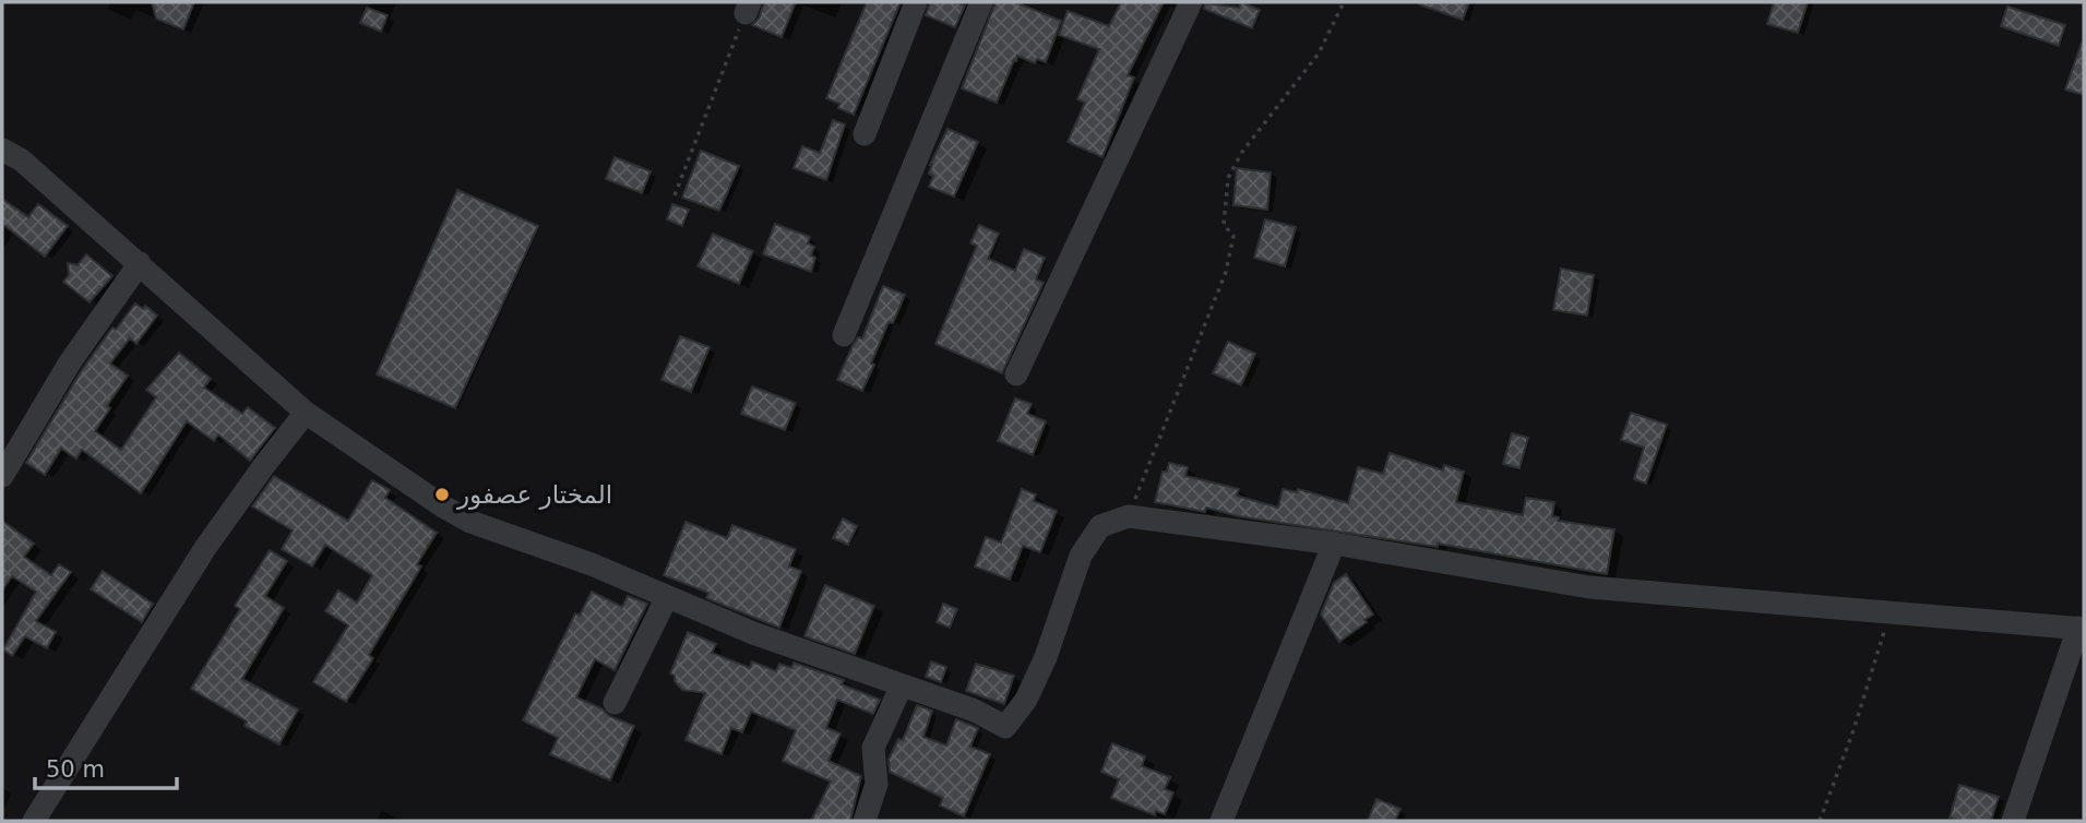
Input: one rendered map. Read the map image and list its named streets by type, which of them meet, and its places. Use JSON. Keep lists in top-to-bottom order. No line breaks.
{"places":["المختار عصفور"],"scale_bar":"50 m"}
